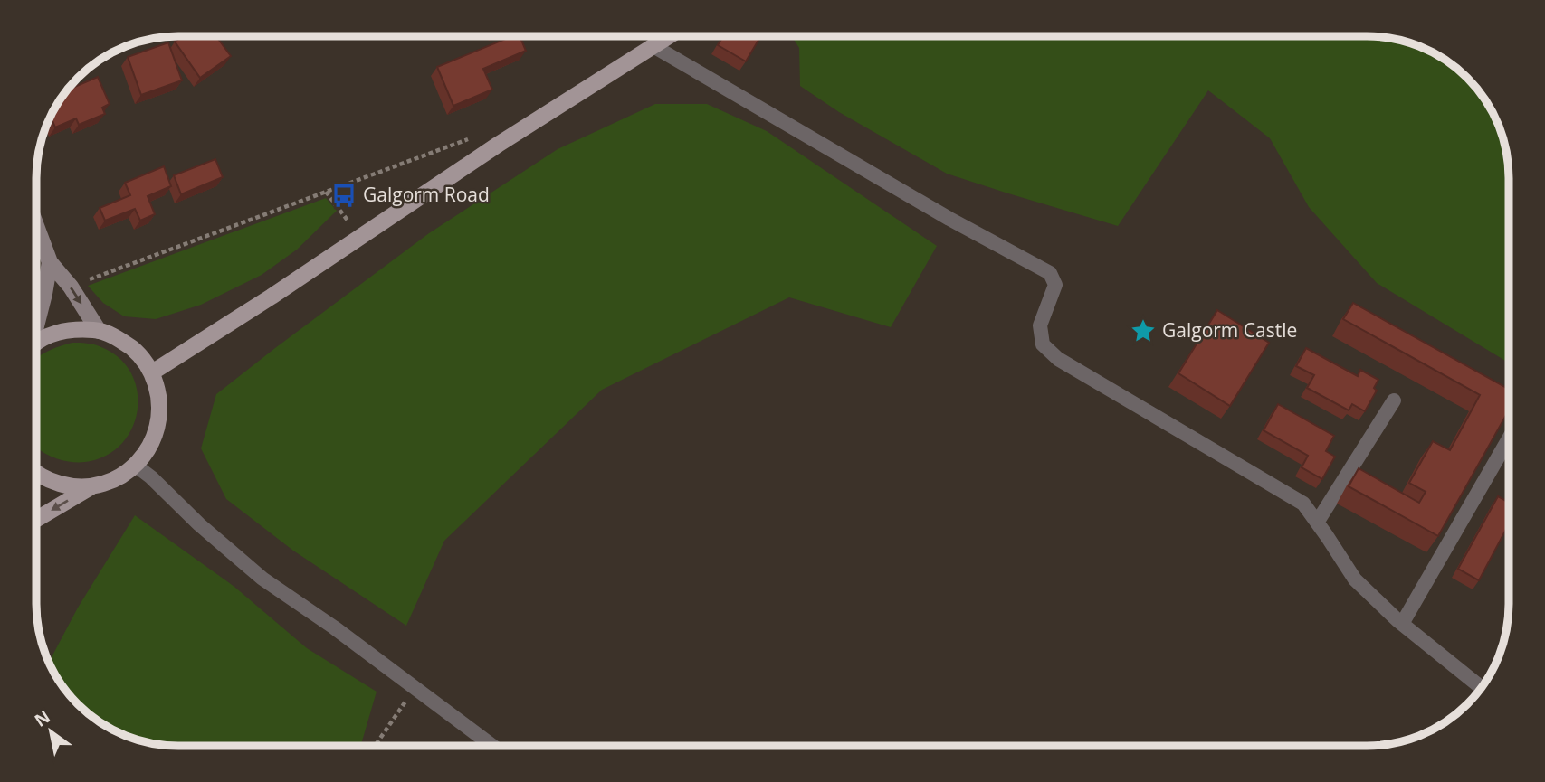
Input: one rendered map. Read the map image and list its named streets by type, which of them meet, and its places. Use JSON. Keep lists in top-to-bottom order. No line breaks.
{"places":{"bus stop":["Galgorm Road"],"place":["Galgorm Castle"]},"north":"top left"}
